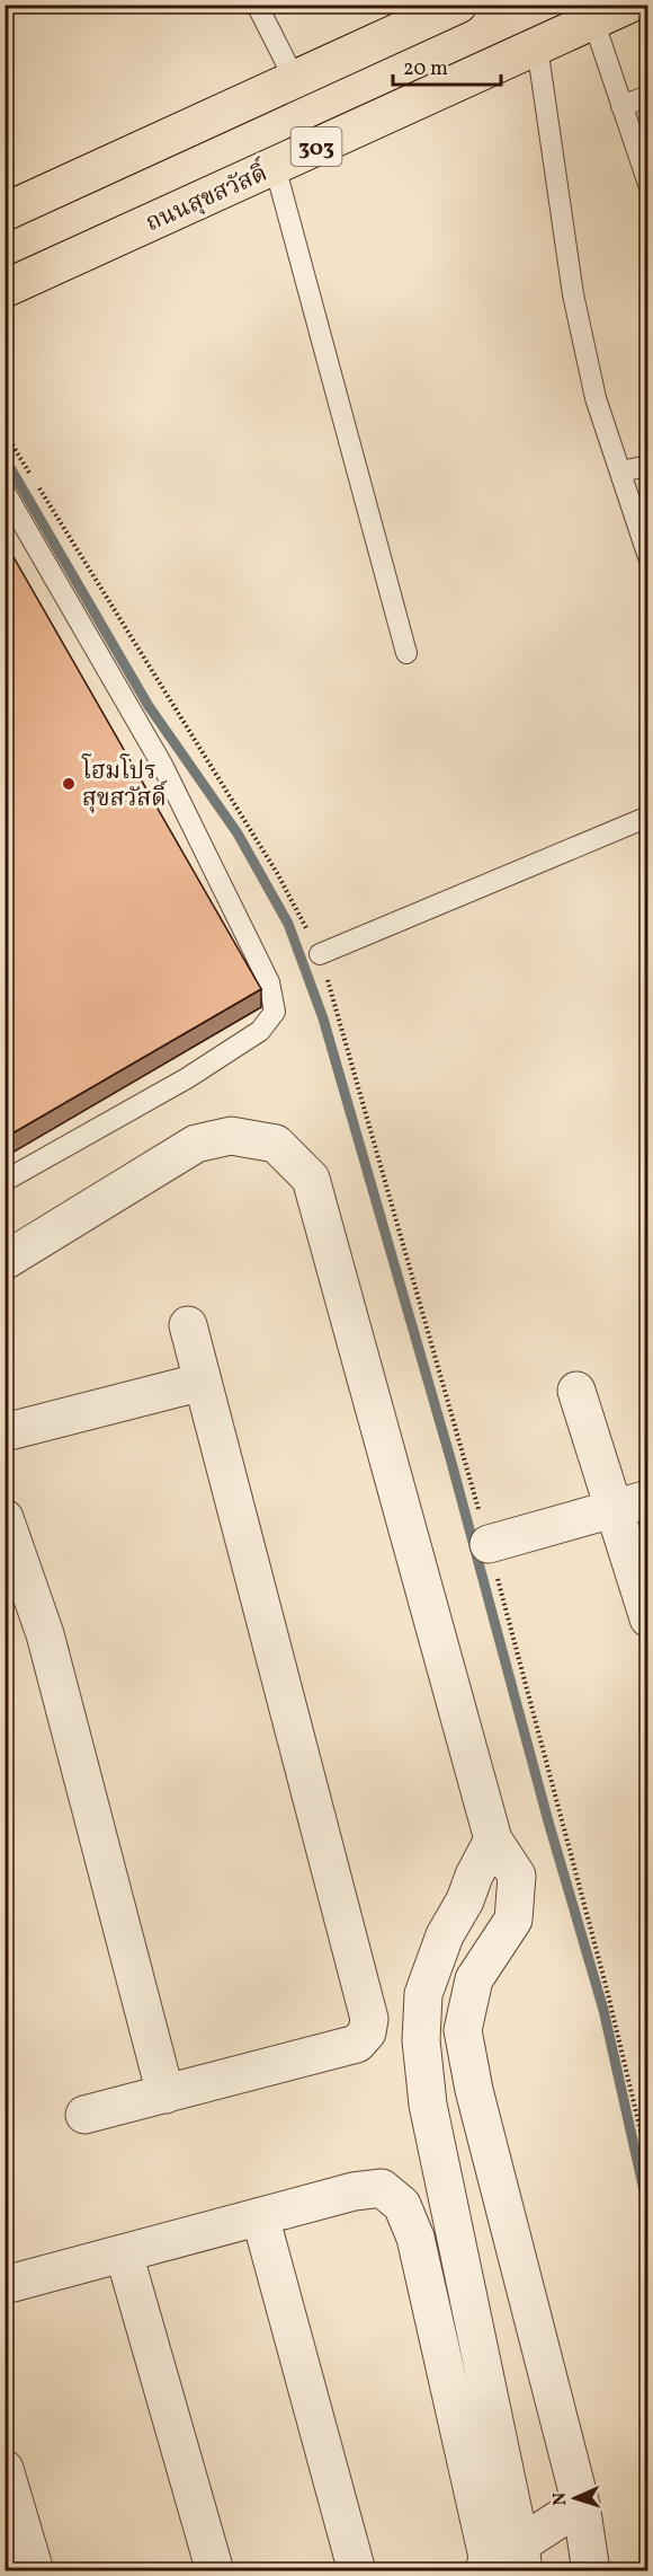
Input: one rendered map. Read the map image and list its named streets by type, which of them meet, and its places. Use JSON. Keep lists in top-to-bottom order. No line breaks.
{"streets":{"main road":["303","ถนนสุขสวัสดิ์"]},"places":["โฮมโปร สุขสวัสดิ์"],"scale_bar":"20 m","north":"left"}
